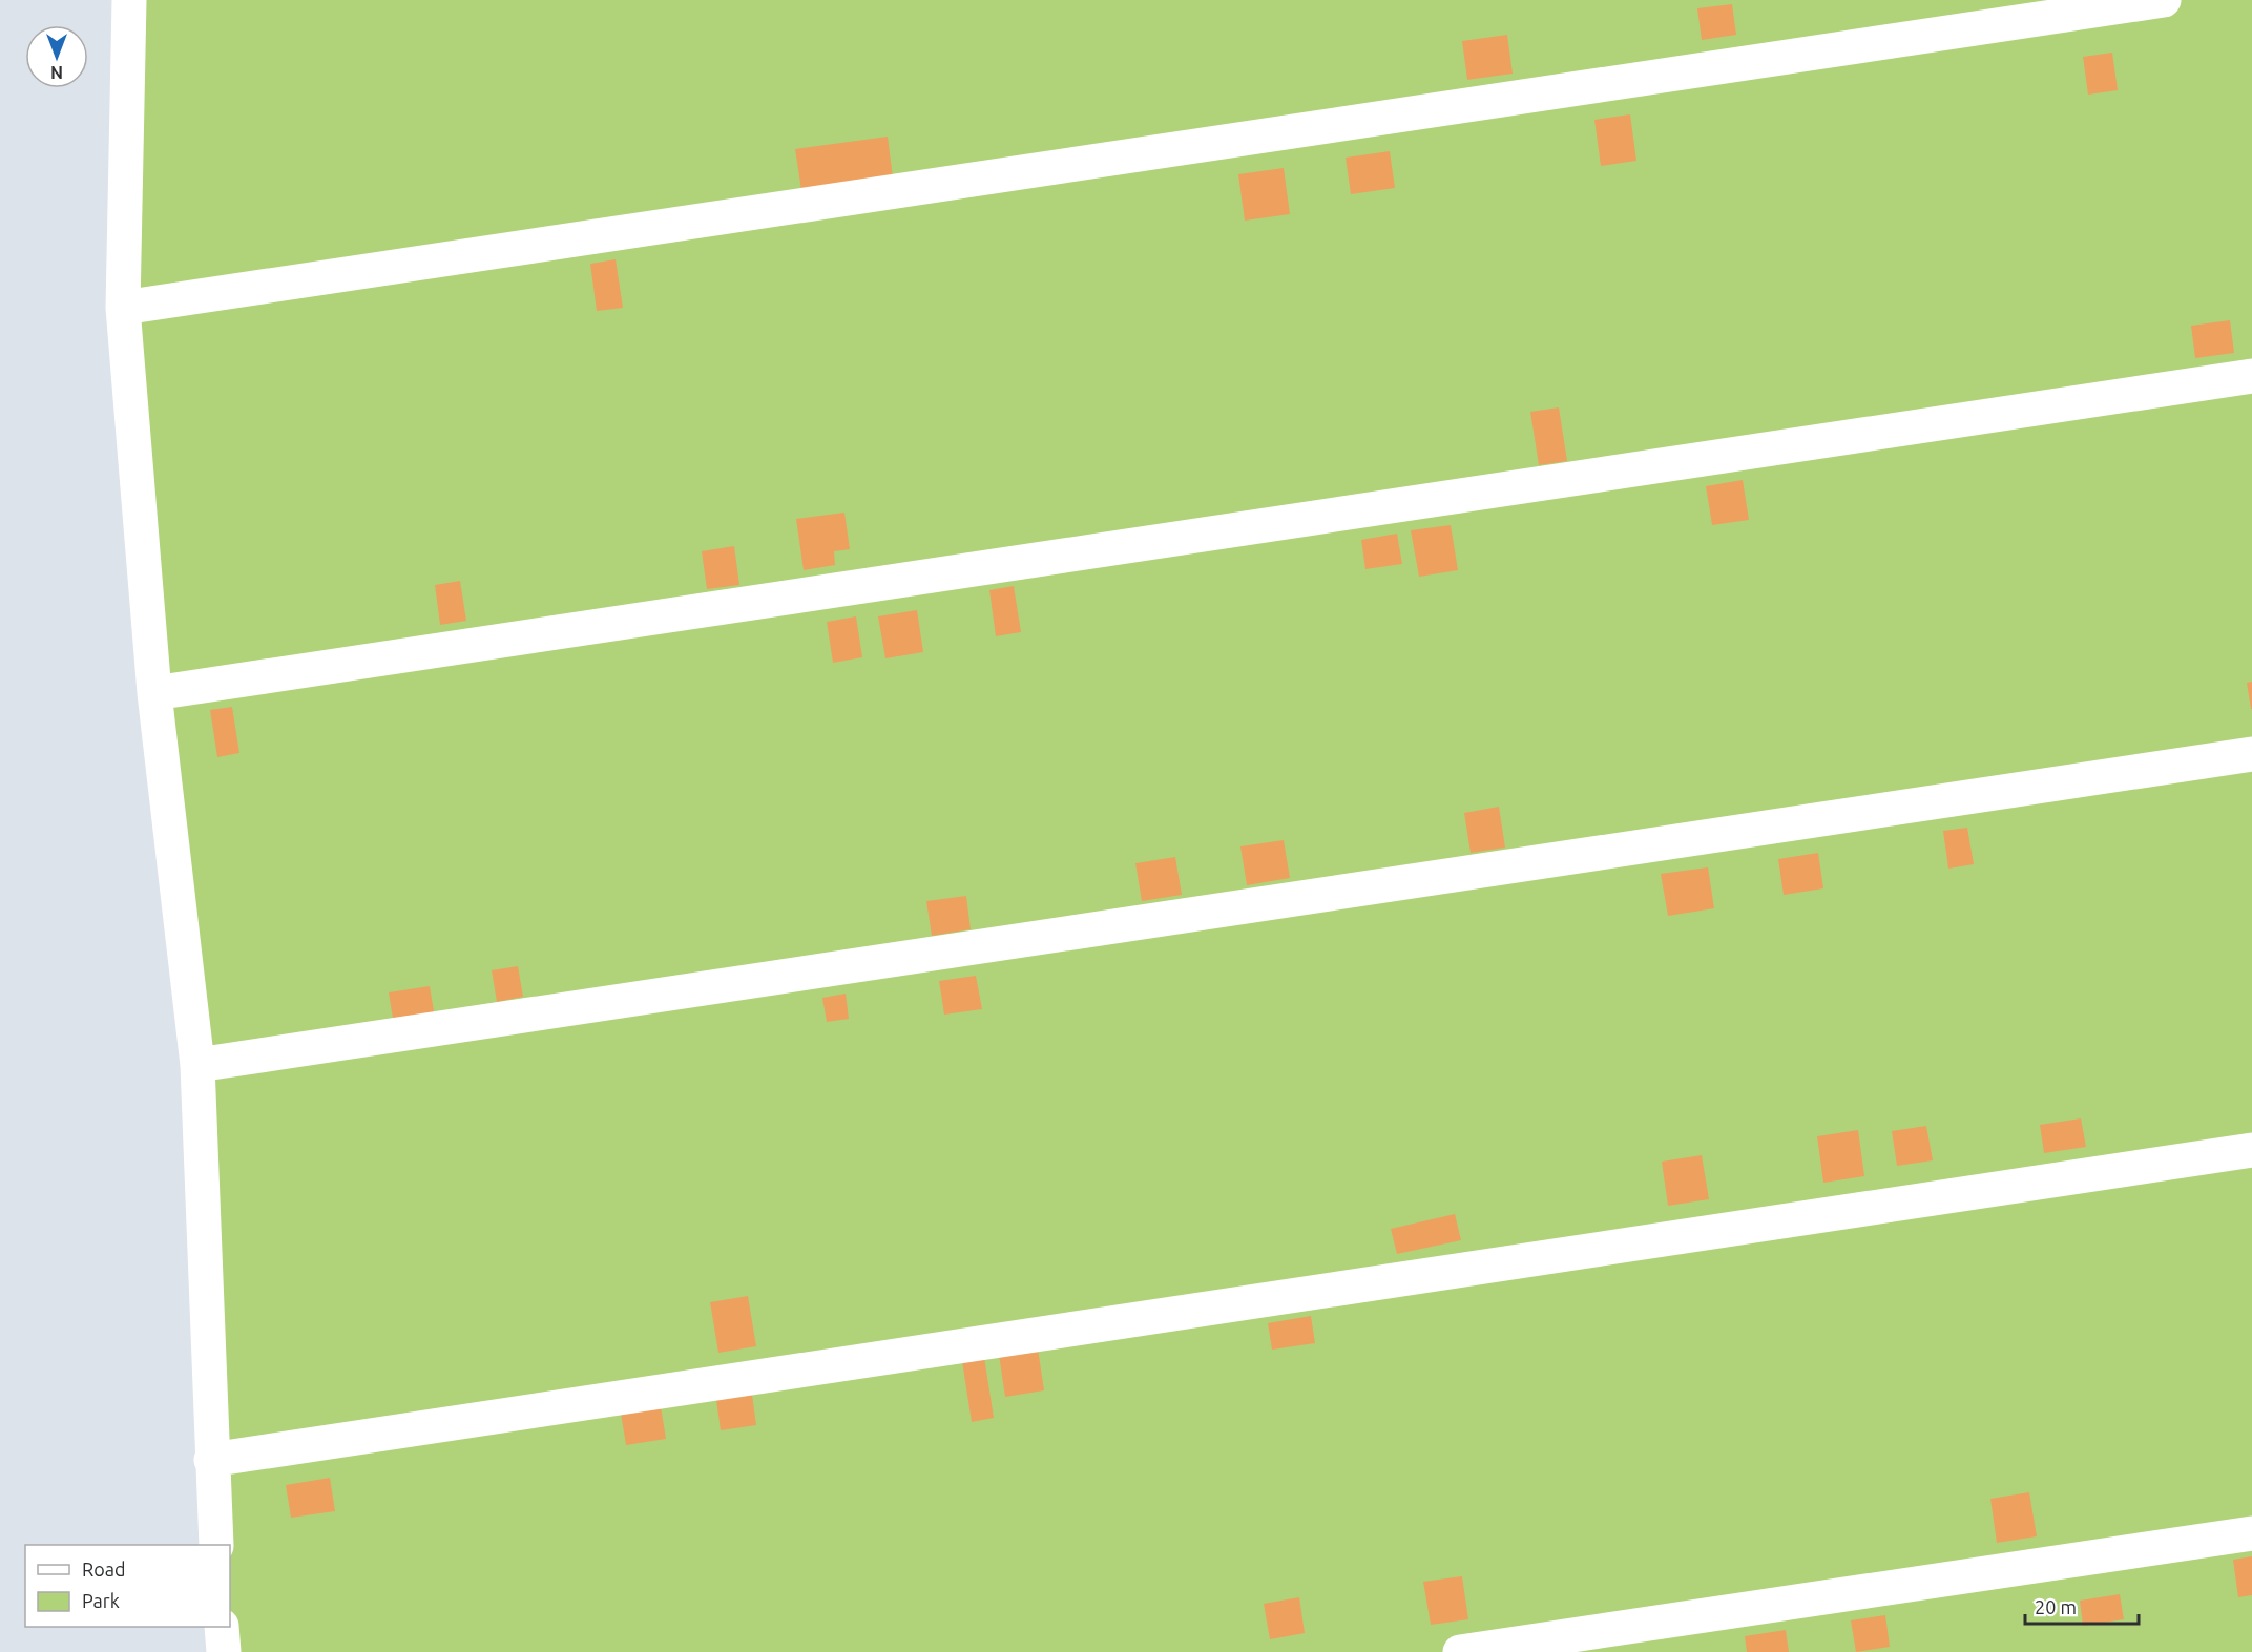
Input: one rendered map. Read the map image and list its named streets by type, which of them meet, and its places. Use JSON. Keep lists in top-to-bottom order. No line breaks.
{"legend":["Road","Park"],"scale_bar":"20 m","north":"bottom"}
